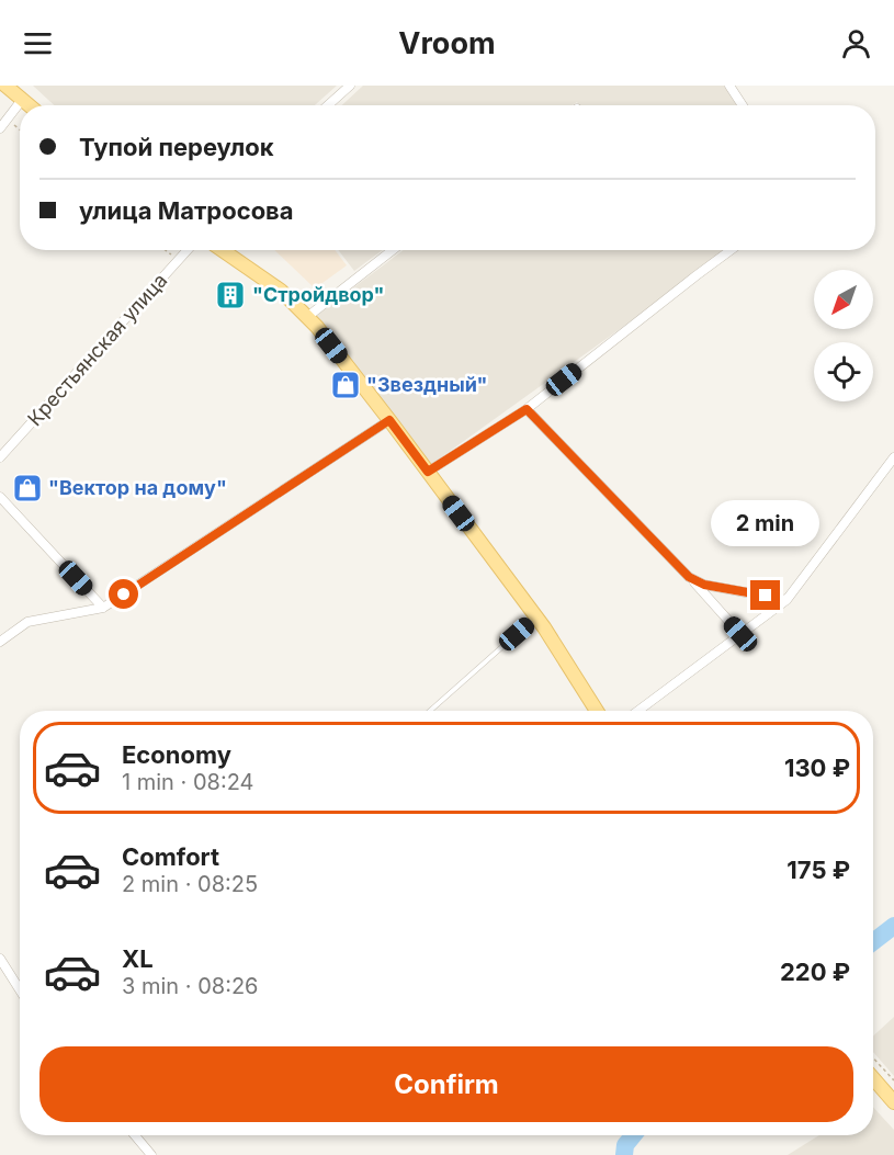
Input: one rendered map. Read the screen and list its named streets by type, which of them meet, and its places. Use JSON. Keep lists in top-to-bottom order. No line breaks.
{"streets":{"street":["Крестьянская улица"]},"places":{"building":["\"Стройдвор\""],"shop":["\"Звездный\"","\"Вектор на дому\""]},"north":"bottom left","page":{"header":"Vroom","banner":["Тупой переулок","улица Матросова"],"bubble":"2 min","list":[{"name":"Economy","note":"1 min · 08:24","value":"130 ₽"},{"name":"Comfort","note":"2 min · 08:25","value":"175 ₽"},{"name":"XL","note":"3 min · 08:26","value":"220 ₽"}],"buttons":"Confirm"}}
